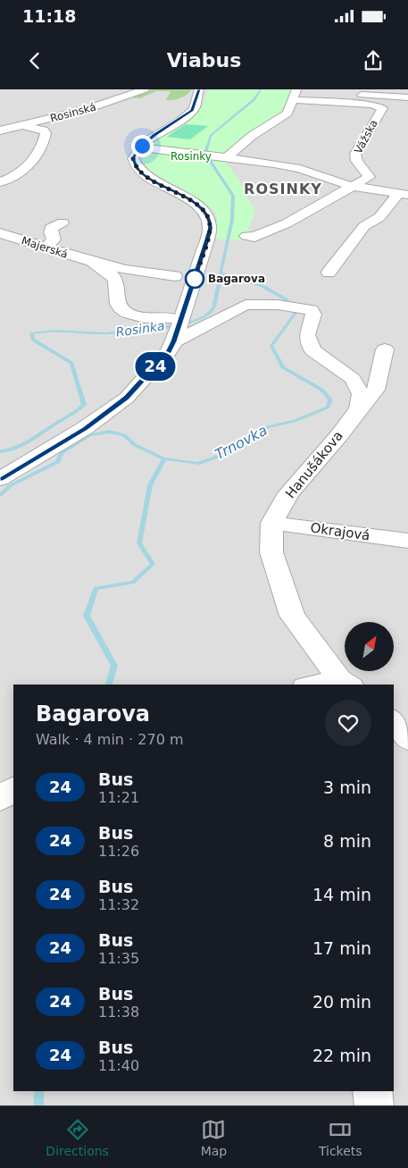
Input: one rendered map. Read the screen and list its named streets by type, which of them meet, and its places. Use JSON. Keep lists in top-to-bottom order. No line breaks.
{"streets":{"street":["Rosinská","Vážska","Majerská","Hanušákova","Okrajová"]},"crossings":[["Hanušákova","Okrajová"]],"districts":["ROSINKY"],"water":["Rosinka","Trnovka"],"parks":["Rosinky"],"places":["Bagarova"],"lines":["bus line 24"],"north":"top right","page":{"status":"11:18","header":"Viabus","on_map":"24","heading":["Bagarova","Walk · 4 min · 270 m"],"list":[{"mark":"24","name":"Bus","note":"11:21","value":"3 min"},{"mark":"24","name":"Bus","note":"11:26","value":"8 min"},{"mark":"24","name":"Bus","note":"11:32","value":"14 min"},{"mark":"24","name":"Bus","note":"11:35","value":"17 min"},{"mark":"24","name":"Bus","note":"11:38","value":"20 min"},{"mark":"24","name":"Bus","note":"11:40","value":"22 min"}],"tabs":["Directions","Map","Tickets"]}}
